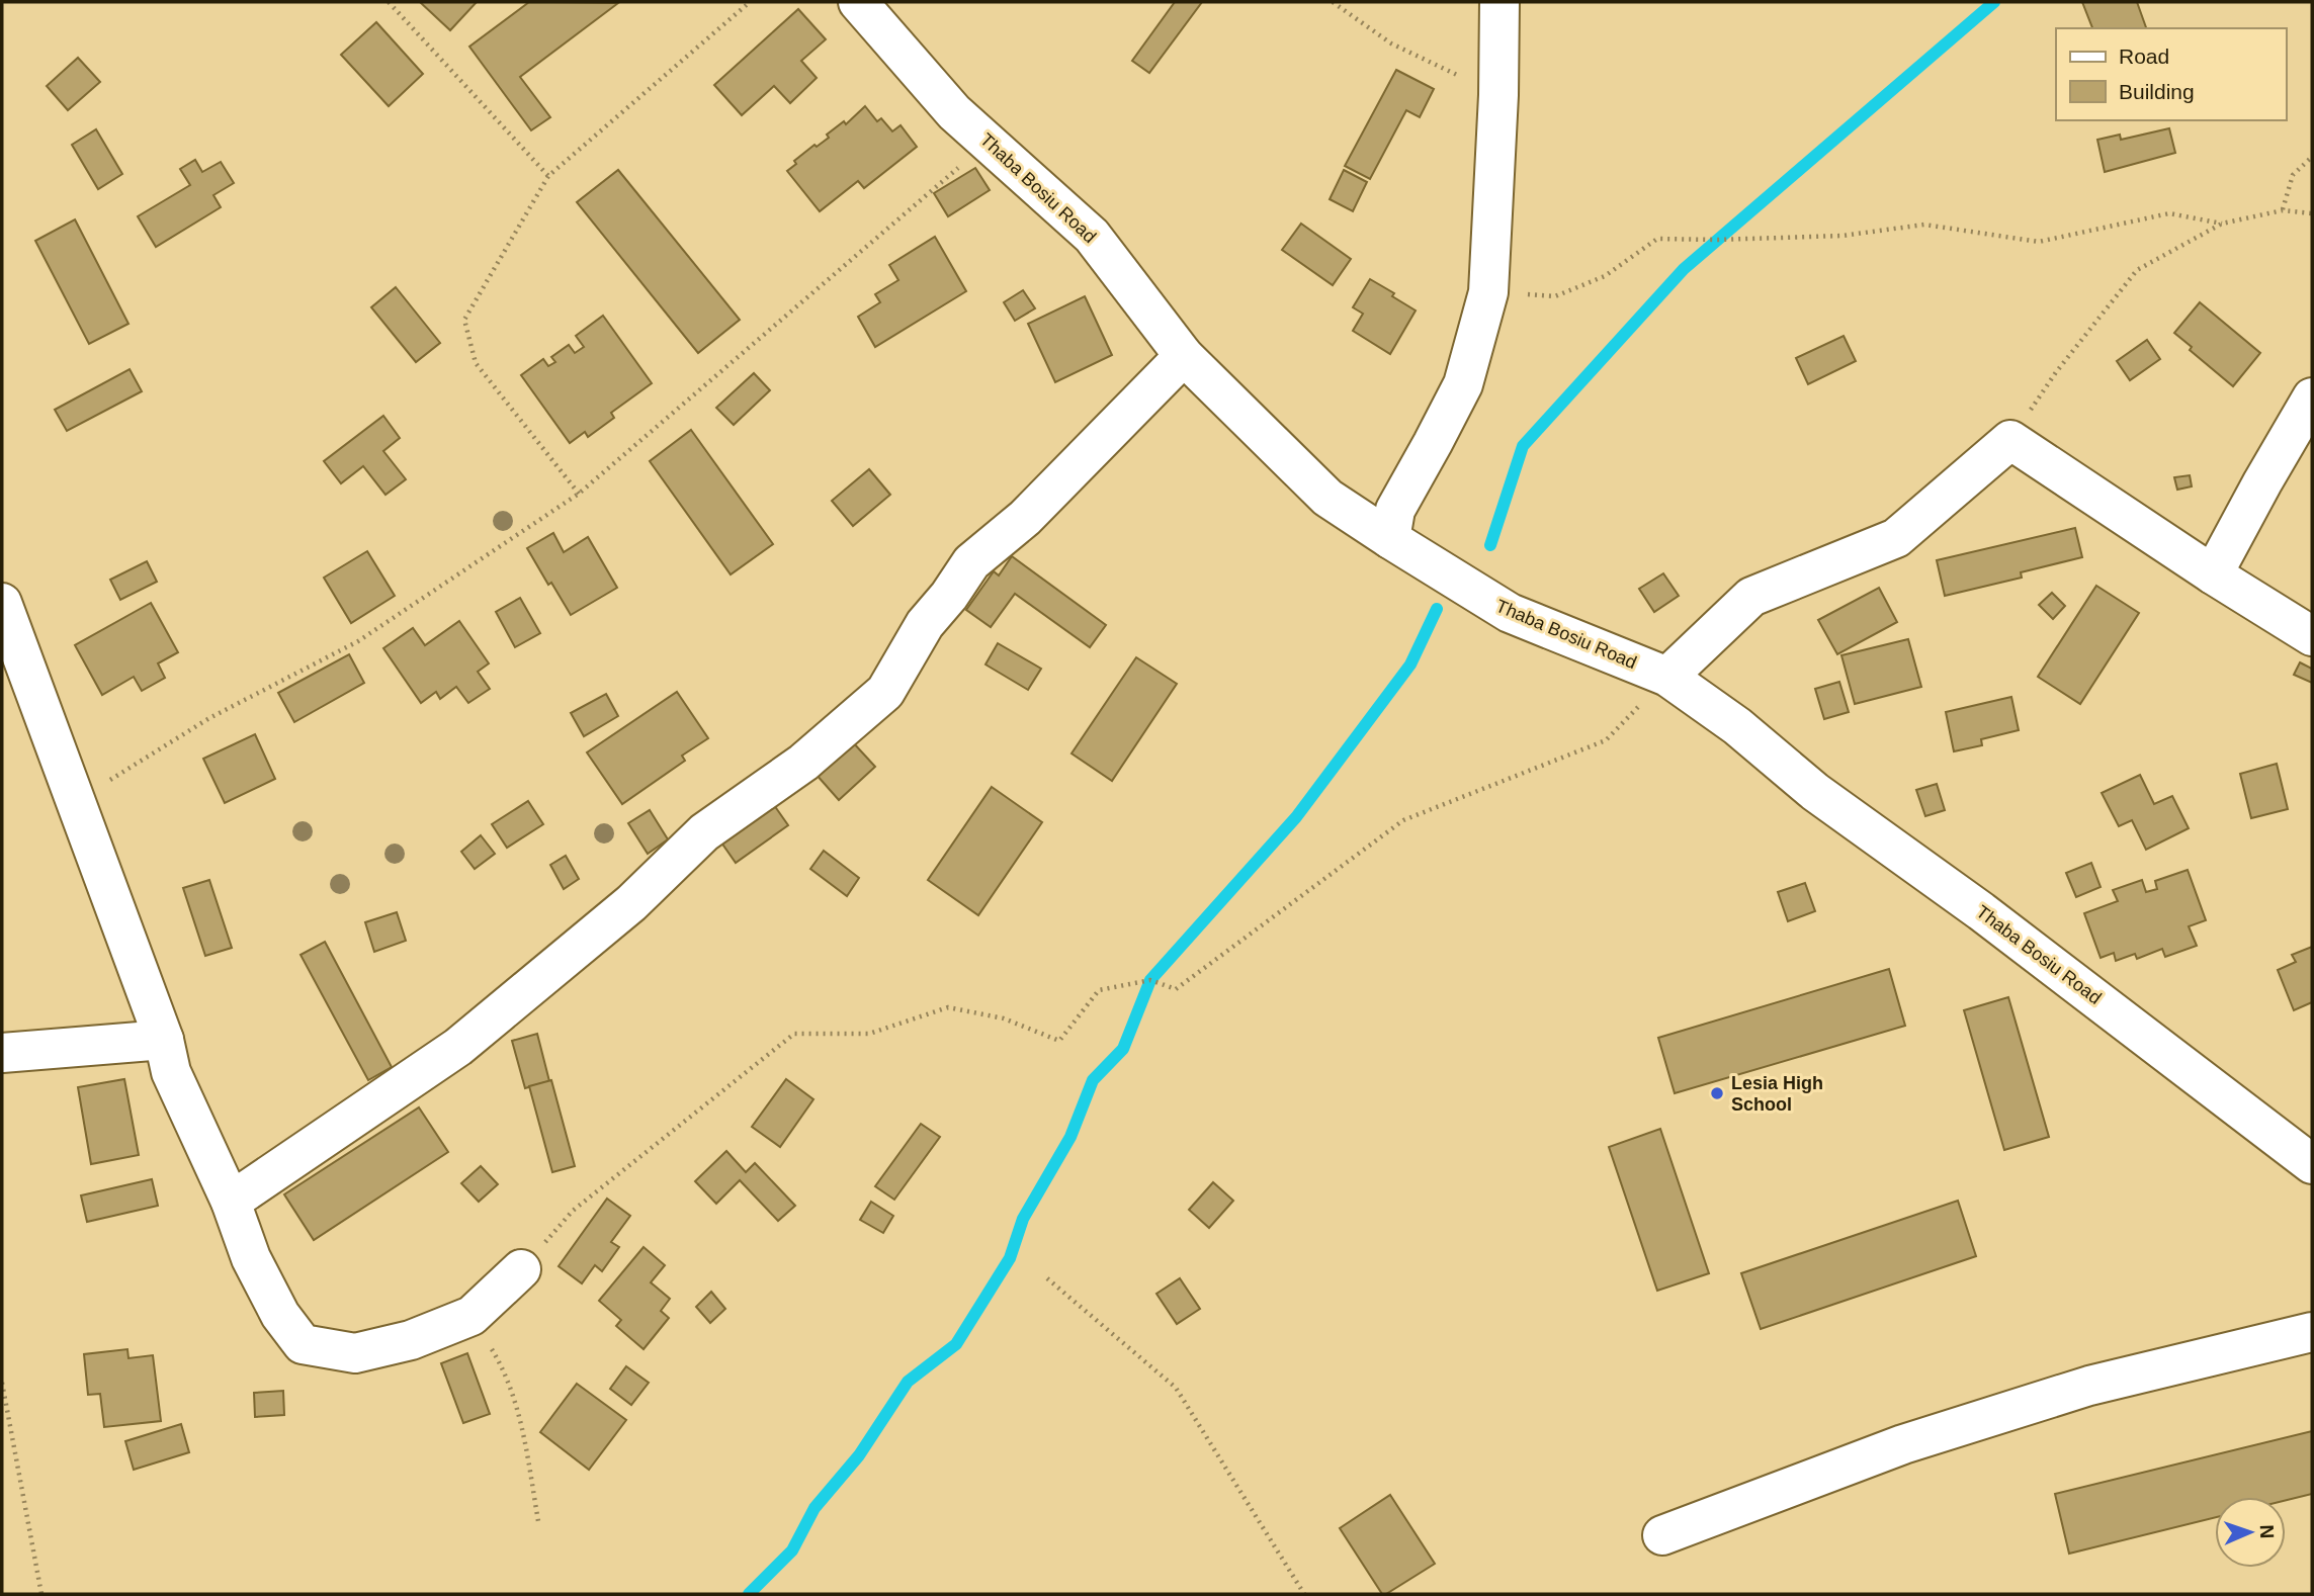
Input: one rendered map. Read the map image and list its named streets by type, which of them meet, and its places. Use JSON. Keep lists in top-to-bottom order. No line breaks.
{"streets":{"street":["Thaba Bosiu Road"]},"places":["Lesia High School"],"legend":["Road","Building"],"north":"right"}
